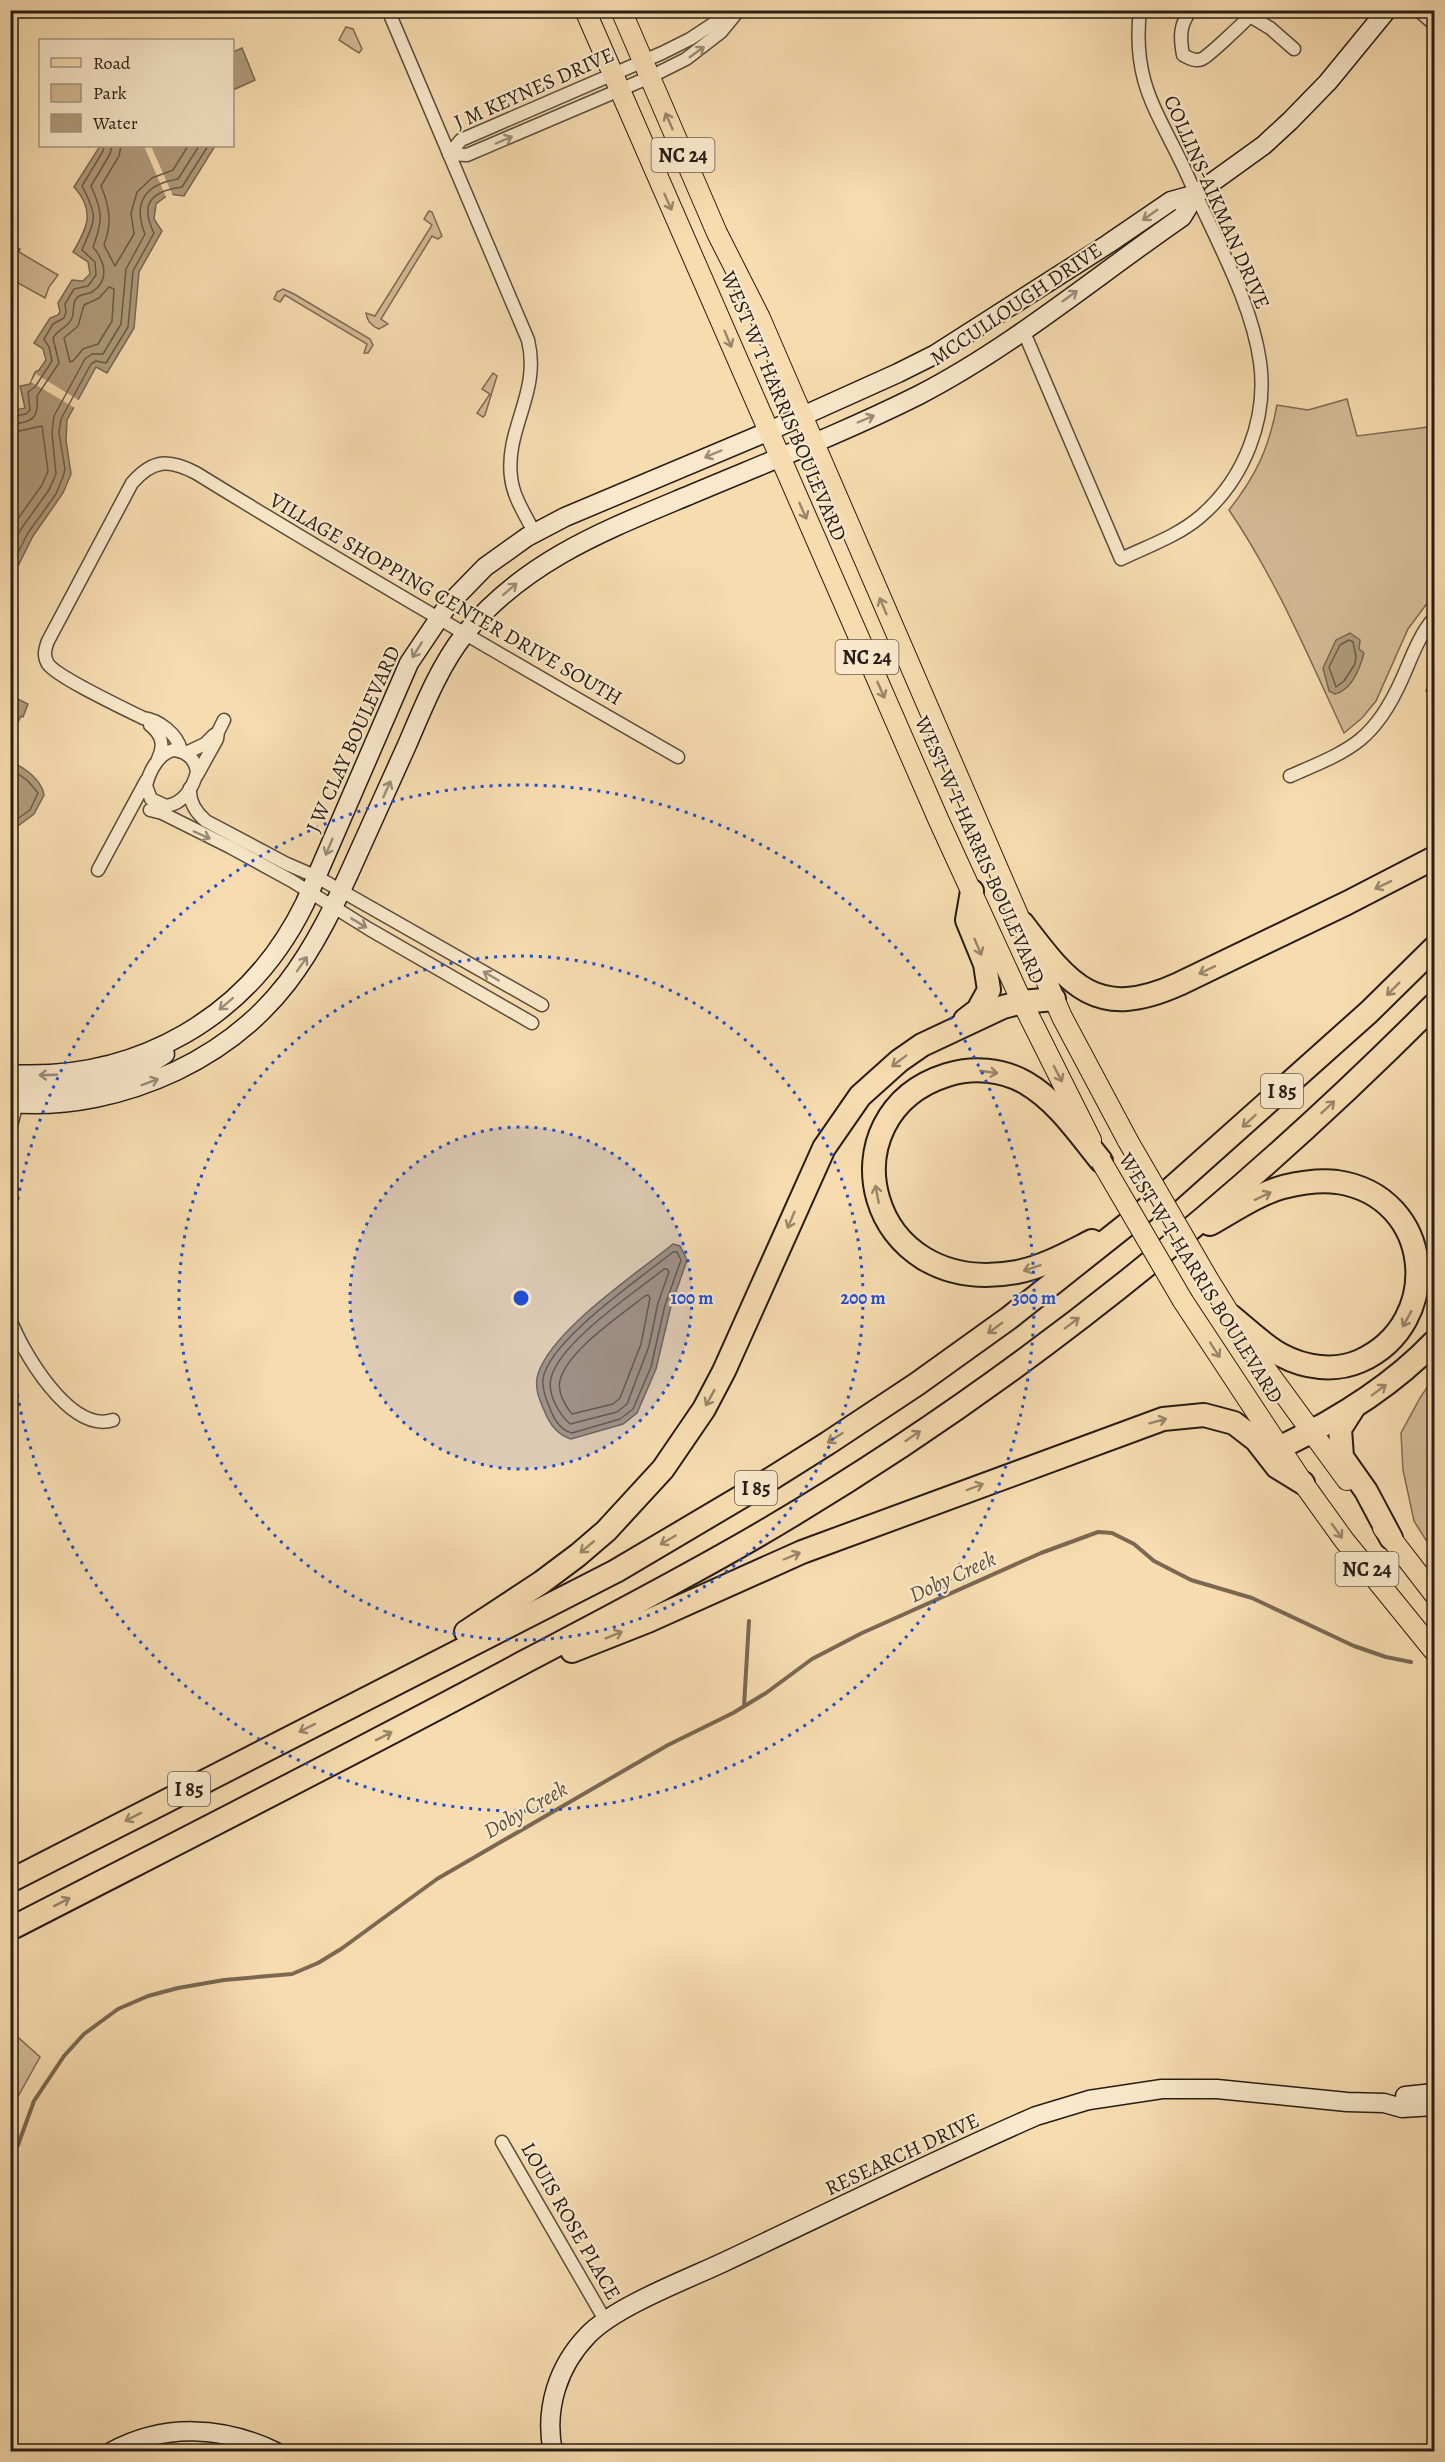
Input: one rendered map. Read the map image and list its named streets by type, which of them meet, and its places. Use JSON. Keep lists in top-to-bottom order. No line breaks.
{"streets":{"highway":["I 85"],"main road":["NC 24","WEST W T HARRIS BOULEVARD"],"street":["J M KEYNES DRIVE","COLLINS-AIKMAN DRIVE","MCCULLOUGH DRIVE","VILLAGE SHOPPING CENTER DRIVE SOUTH","J W CLAY BOULEVARD","RESEARCH DRIVE","LOUIS ROSE PLACE"]},"crossings":[["J M KEYNES DRIVE","WEST W T HARRIS BOULEVARD"],["COLLINS-AIKMAN DRIVE","MCCULLOUGH DRIVE"],["MCCULLOUGH DRIVE","WEST W T HARRIS BOULEVARD"],["MCCULLOUGH DRIVE","J W CLAY BOULEVARD"],["WEST W T HARRIS BOULEVARD","J W CLAY BOULEVARD"],["VILLAGE SHOPPING CENTER DRIVE SOUTH","J W CLAY BOULEVARD"],["RESEARCH DRIVE","LOUIS ROSE PLACE"]],"water":["Doby Creek"],"legend":["Road","Park","Water"],"rings":["100 m","200 m","300 m"]}
